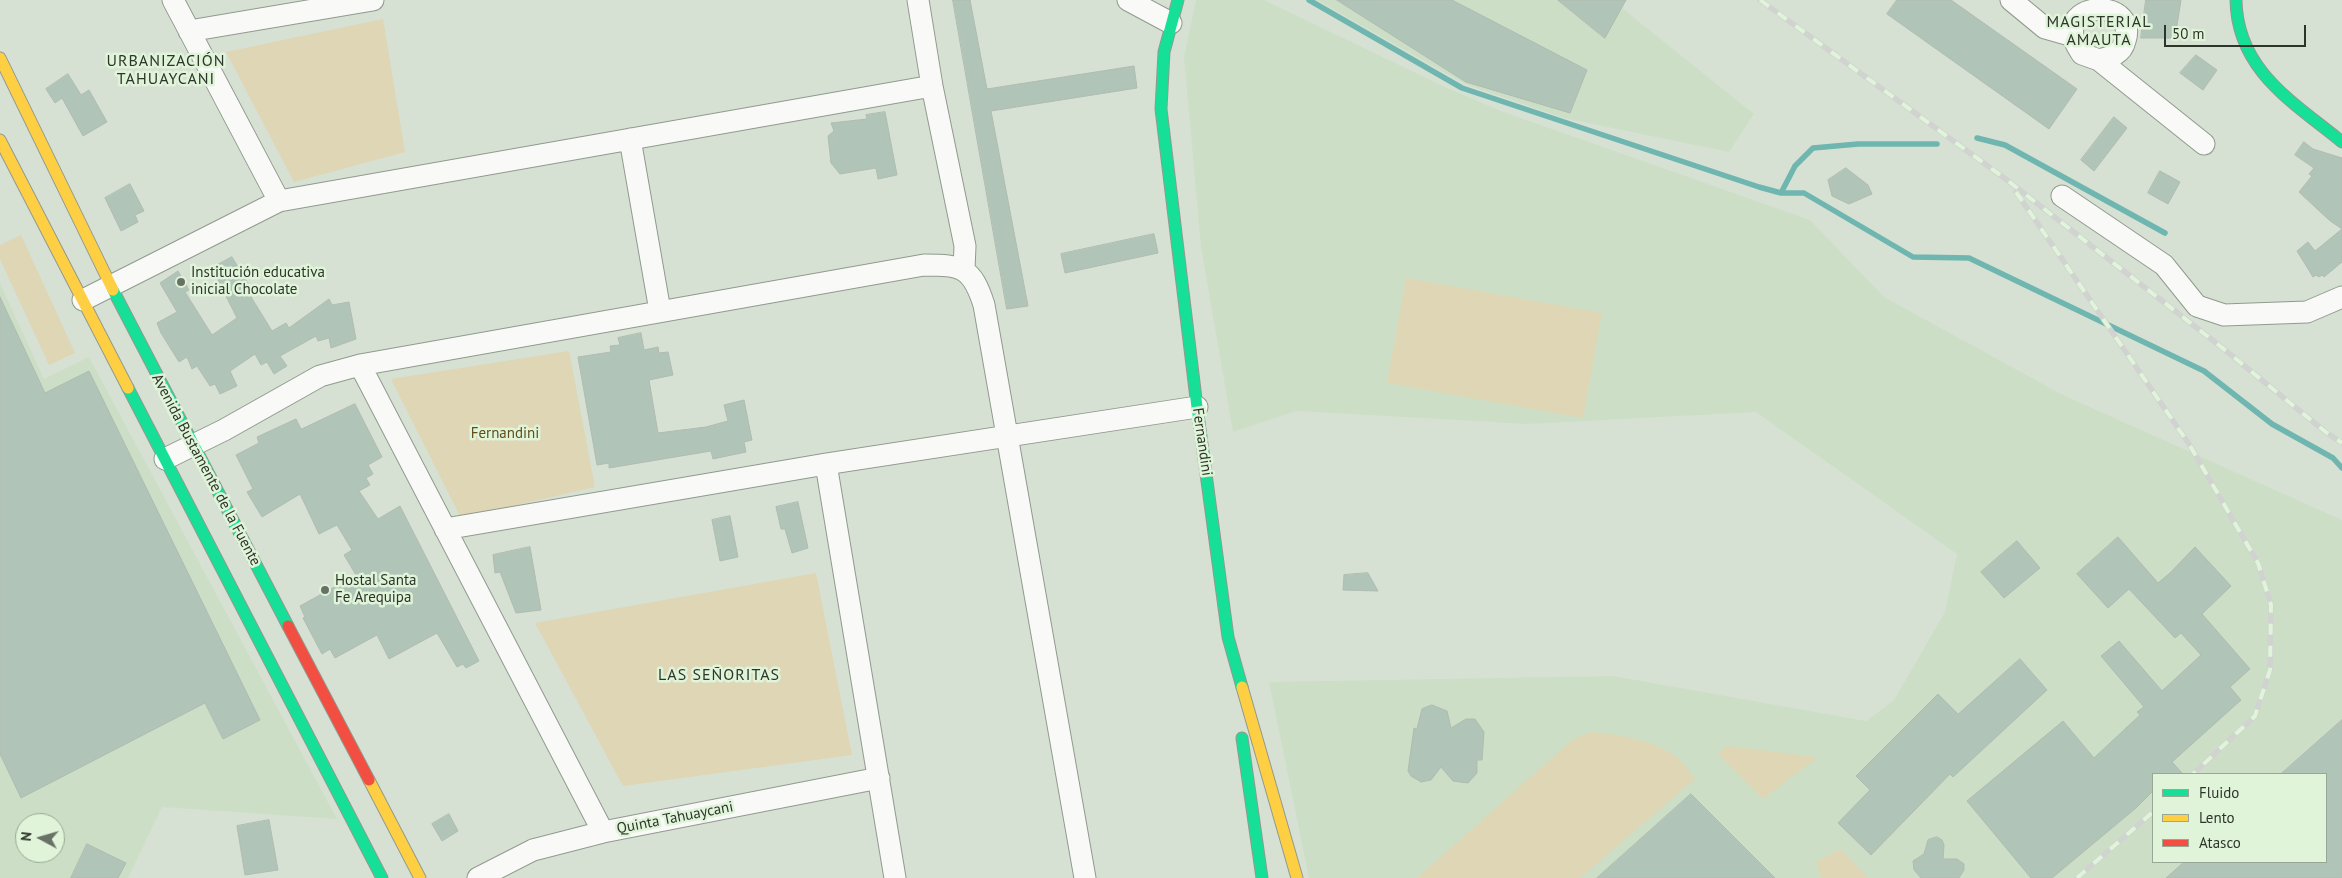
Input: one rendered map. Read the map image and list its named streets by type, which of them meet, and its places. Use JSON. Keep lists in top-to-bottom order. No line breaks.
{"streets":{"main road":["Fernandini","Avenida Bustamente de la Fuente"],"street":["Quinta Tahuaycani"]},"districts":["MAGISTERIAL AMAUTA","URBANIZACIÓN TAHUAYCANI","LAS SEÑORITAS"],"parks":["Fernandini"],"places":["Institución educativa inicial Chocolate","Hostal Santa Fe Arequipa"],"legend":["Fluido","Lento","Atasco"],"scale_bar":"50 m","north":"left"}
